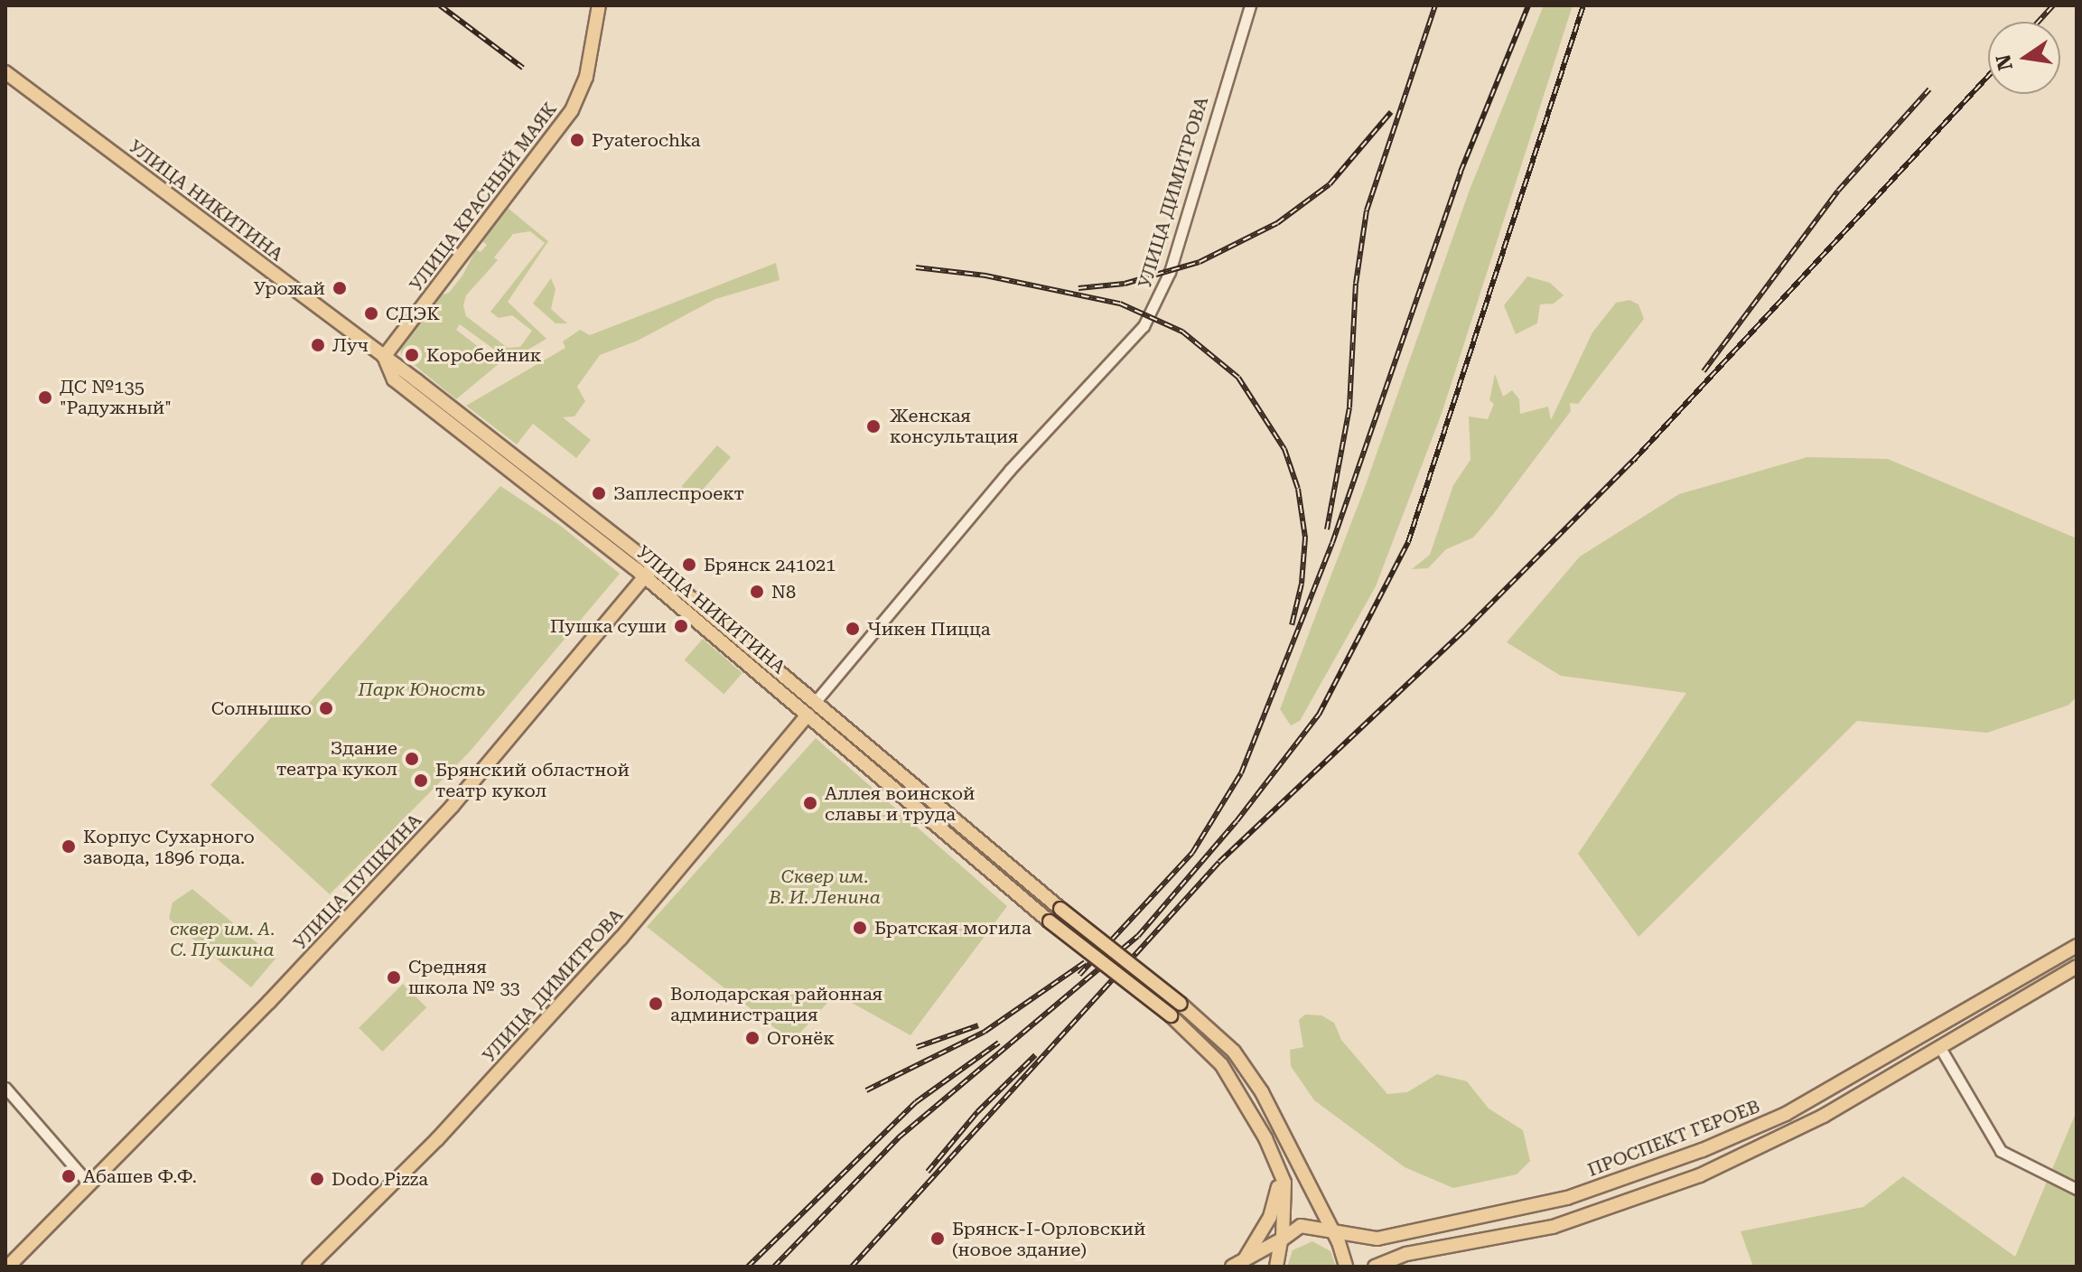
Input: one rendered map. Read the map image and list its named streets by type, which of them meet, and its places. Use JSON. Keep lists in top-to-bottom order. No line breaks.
{"streets":{"main road":["УЛИЦА ДИМИТРОВА","УЛИЦА КРАСНЫЙ МАЯК","УЛИЦА НИКИТИНА","УЛИЦА ПУШКИНА","ПРОСПЕКТ ГЕРОЕВ"]},"crossings":[["УЛИЦА ДИМИТРОВА","УЛИЦА НИКИТИНА"],["УЛИЦА КРАСНЫЙ МАЯК","УЛИЦА НИКИТИНА"],["УЛИЦА НИКИТИНА","УЛИЦА ПУШКИНА"],["УЛИЦА НИКИТИНА","ПРОСПЕКТ ГЕРОЕВ"]],"parks":["Парк Юность","Сквер им. В. И. Ленина","сквер им. А. С. Пушкина"],"places":["Pyaterochka","Урожай","СДЭК","Луч","Коробейник","ДС №135 \"Радужный\"","Женская консультация","Заплеспроект","Брянск 241021","N8","Пушка суши","Чикен Пицца","Солнышко","Здание театра кукол","Брянский областной театр кукол","Аллея воинской славы и труда","Корпус Сухарного завода, 1896 года.","Братская могила","Средняя школа № 33","Володарская районная администрация","Огонёк","Абашев Ф.Ф.","Dodo Pizza","Брянск-I-Орловский (новое здание)"],"north":"left"}
